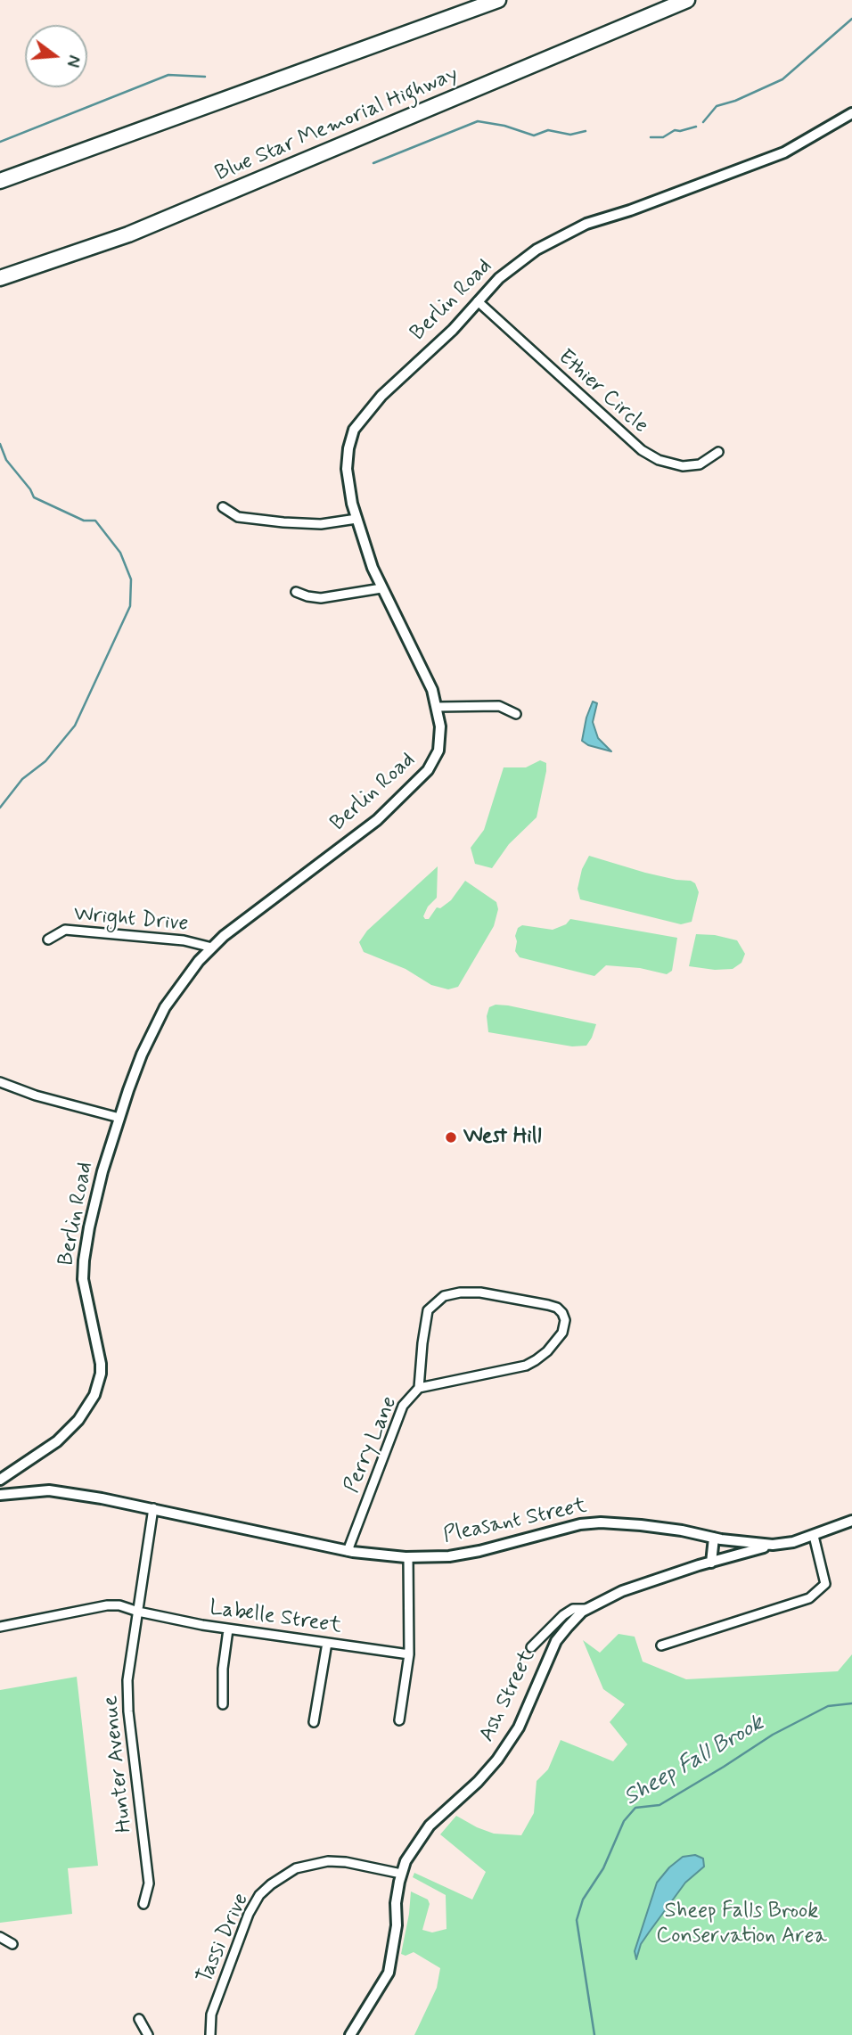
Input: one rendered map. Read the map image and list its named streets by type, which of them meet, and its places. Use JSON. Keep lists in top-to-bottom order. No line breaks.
{"streets":{"highway":["Blue Star Memorial Highway"],"street":["Berlin Road","Ethier Circle","Wright Drive","Perry Lane","Pleasant Street","Labelle Street","Ash Street","Hunter Avenue","Tassi Drive"]},"crossings":[["Berlin Road","Ethier Circle"],["Berlin Road","Wright Drive"],["Perry Lane","Pleasant Street"],["Pleasant Street","Ash Street"],["Pleasant Street","Hunter Avenue"],["Labelle Street","Hunter Avenue"],["Ash Street","Tassi Drive"]],"water":["Sheep Fall Brook"],"parks":["Sheep Falls Brook Conservation Area"],"places":["West Hill"],"north":"right"}
